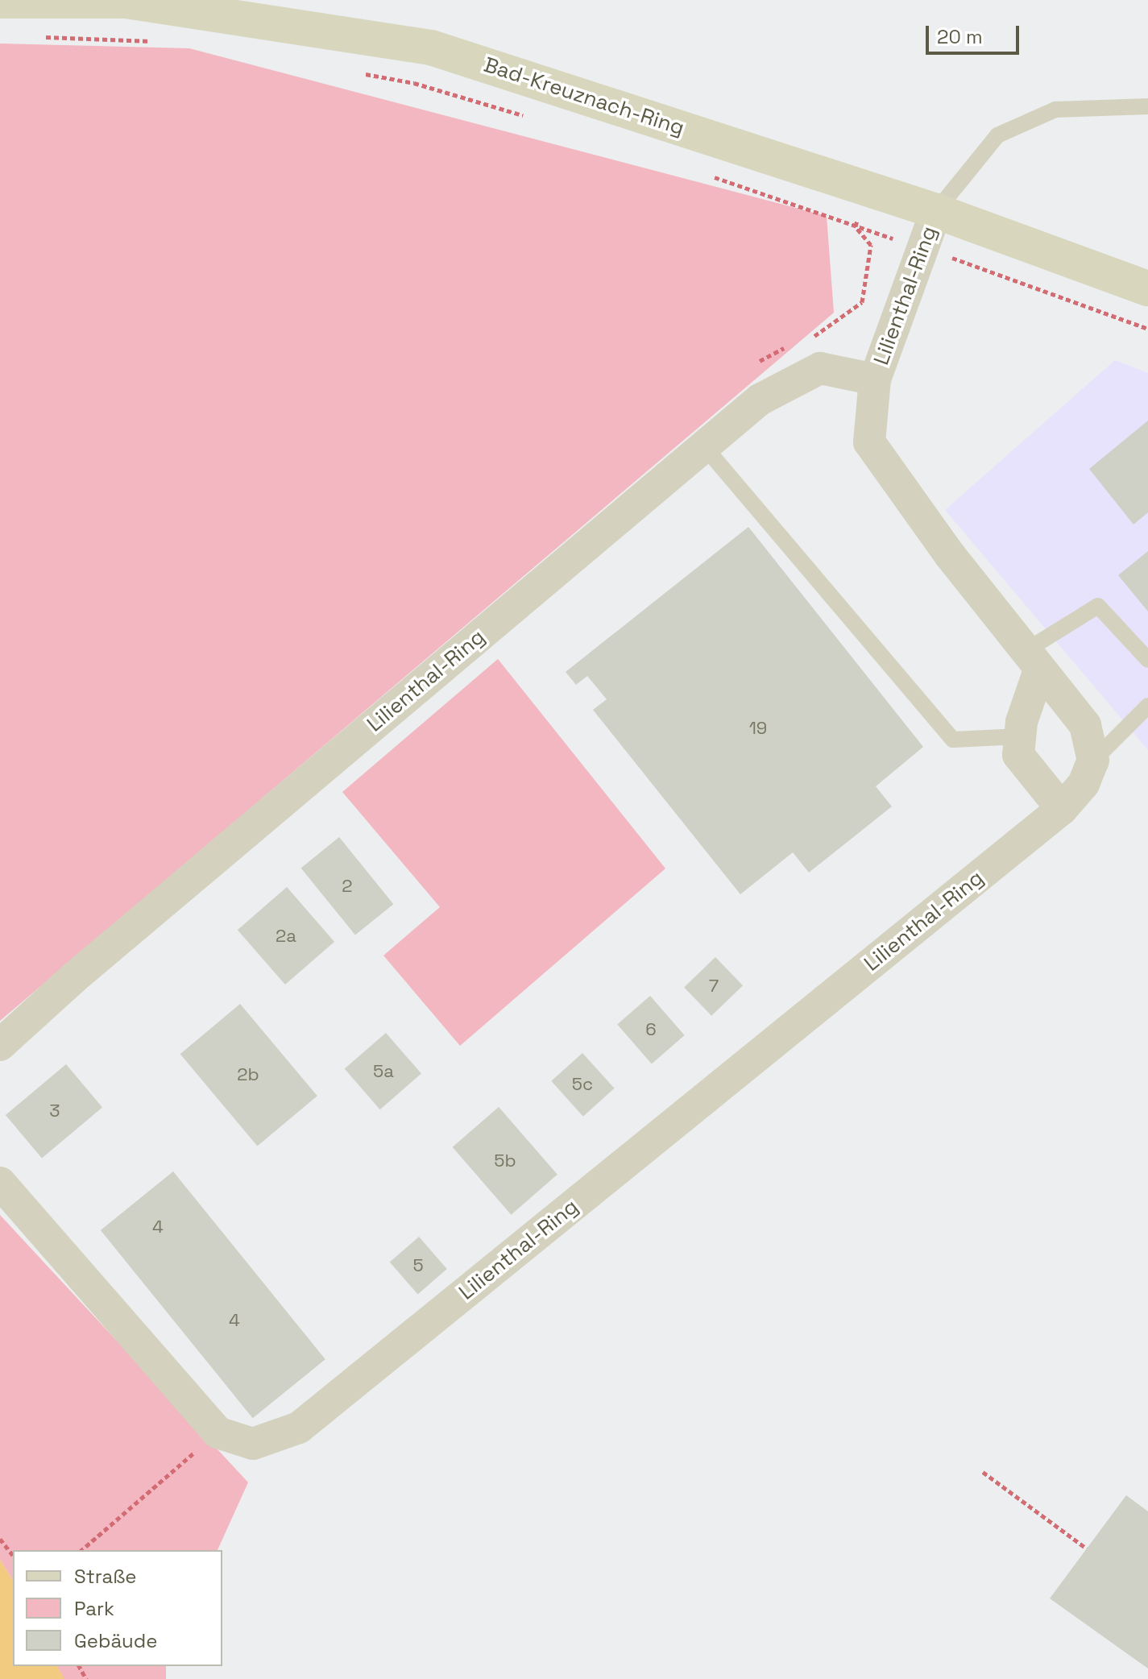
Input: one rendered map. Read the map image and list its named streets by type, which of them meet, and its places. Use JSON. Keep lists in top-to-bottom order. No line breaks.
{"streets":{"main road":["Bad-Kreuznach-Ring"],"street":["Lilienthal-Ring"]},"crossings":[["Bad-Kreuznach-Ring","Lilienthal-Ring"]],"house_numbers":["19","2","2a","7","6","5a","2b","5c","3","5b","4","5","4"],"legend":["Straße","Park","Gebäude"],"scale_bar":"20 m"}
